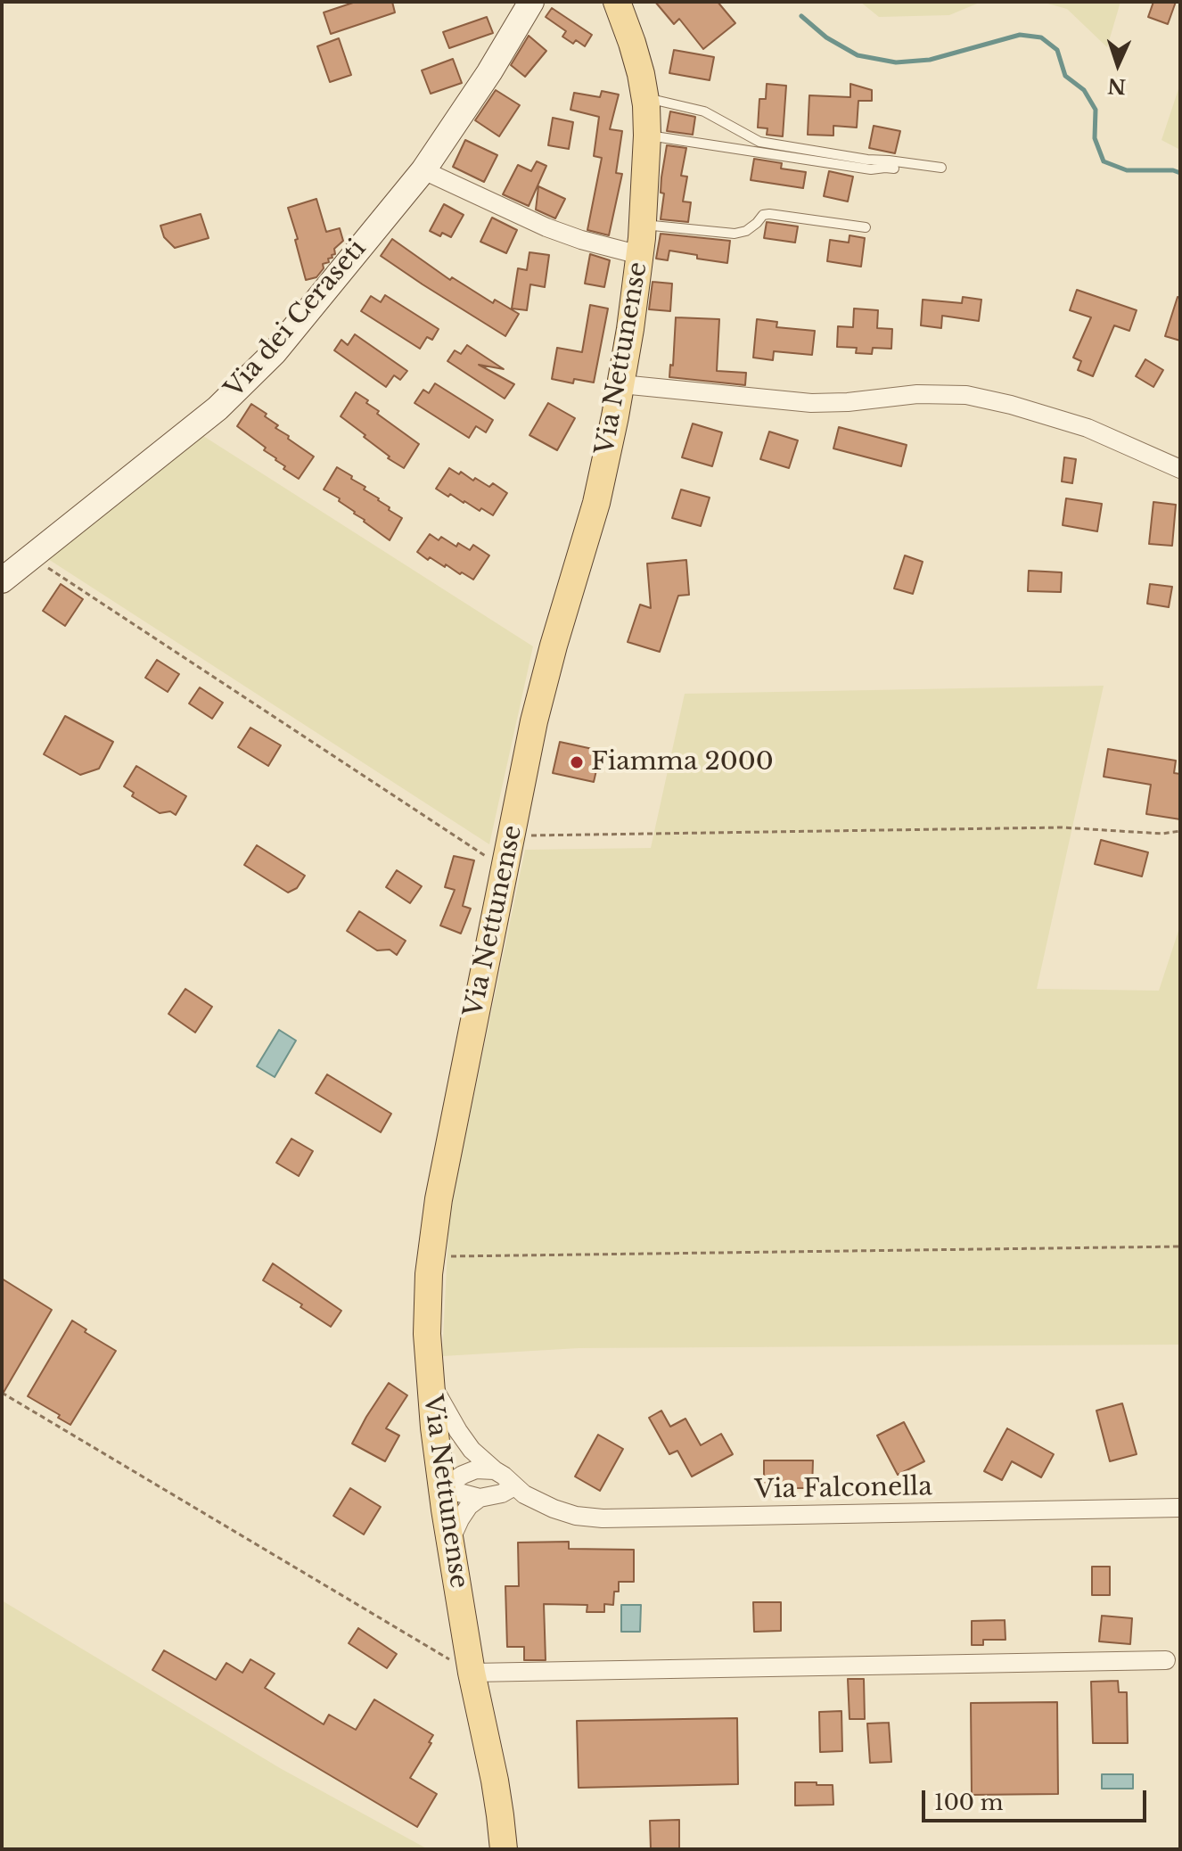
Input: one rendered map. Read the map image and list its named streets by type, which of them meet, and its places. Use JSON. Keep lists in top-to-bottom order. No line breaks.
{"streets":{"main road":["Via Nettunense"],"street":["Via dei Ceraseti","Via Falconella"]},"crossings":[["Via Nettunense","Via Falconella"]],"places":["Fiamma 2000"],"scale_bar":"100 m","north":"bottom"}
